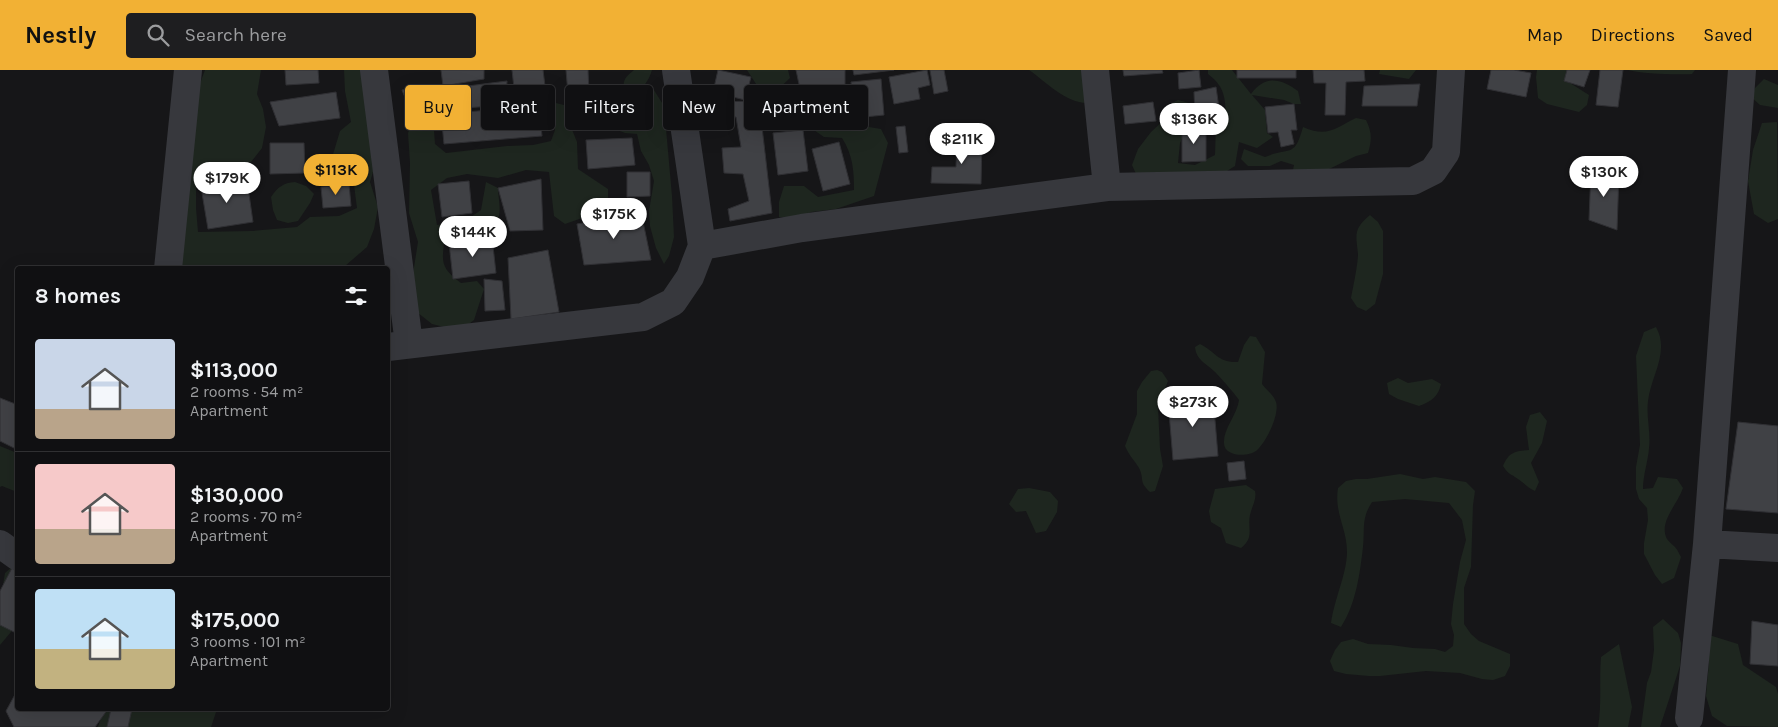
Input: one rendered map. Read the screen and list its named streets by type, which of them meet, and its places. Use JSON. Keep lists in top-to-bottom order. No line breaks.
{"page":{"header":"Nestly","search":"Search here","nav":["Map","Directions","Saved"],"chip":["Buy","Rent","Filters","New","Apartment"],"price":["$136K","$211K","$113K","$130K","$179K","$175K","$144K","$273K"],"heading":"8 homes","list":[{"name":"$113,000","note":"2 rooms · 54 m² · Apartment"},{"name":"$130,000","note":"2 rooms · 70 m² · Apartment"},{"name":"$175,000","note":"3 rooms · 101 m² · Apartment"}]}}
